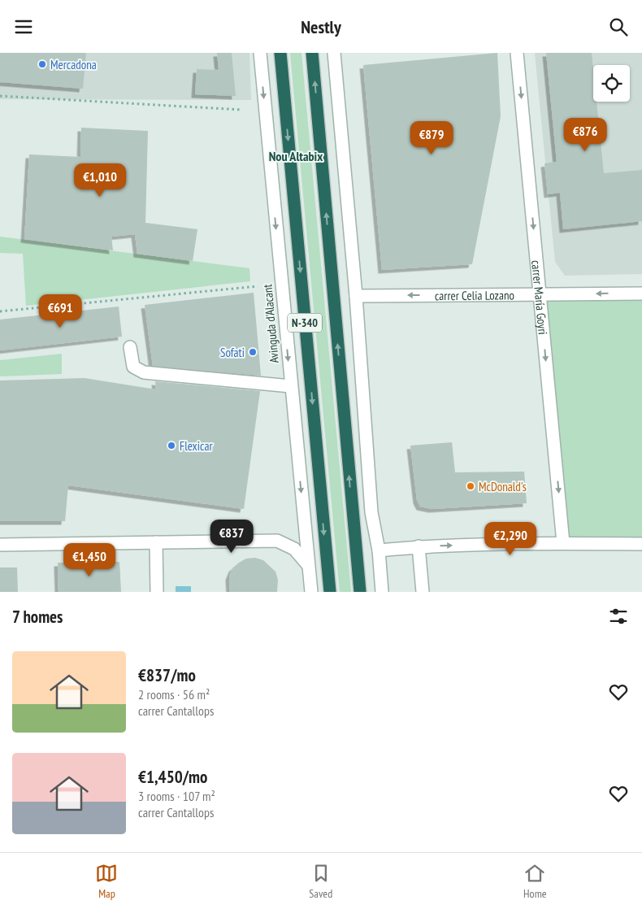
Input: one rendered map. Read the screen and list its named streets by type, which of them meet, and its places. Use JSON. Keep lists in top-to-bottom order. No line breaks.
{"streets":{"highway":["N-340"],"street":["carrer Celia Lozano","carrer María Goyri","Avinguda d'Alacant"]},"crossings":[["carrer Celia Lozano","carrer María Goyri"]],"one_way":["carrer Celia Lozano","carrer María Goyri"],"districts":["Nou Altabix"],"places":["Mercadona","Sofati","Flexicar","McDonald's"],"page":{"header":"Nestly","price":["€876","€879","€1,010","€691","€837","€2,290","€1,450"],"heading":"7 homes","list":[{"name":"€837/mo","note":"2 rooms · 56 m² · carrer Cantallops"},{"name":"€1,450/mo","note":"3 rooms · 107 m² · carrer Cantallops"}],"tabs":["Map","Saved","Home"]}}
